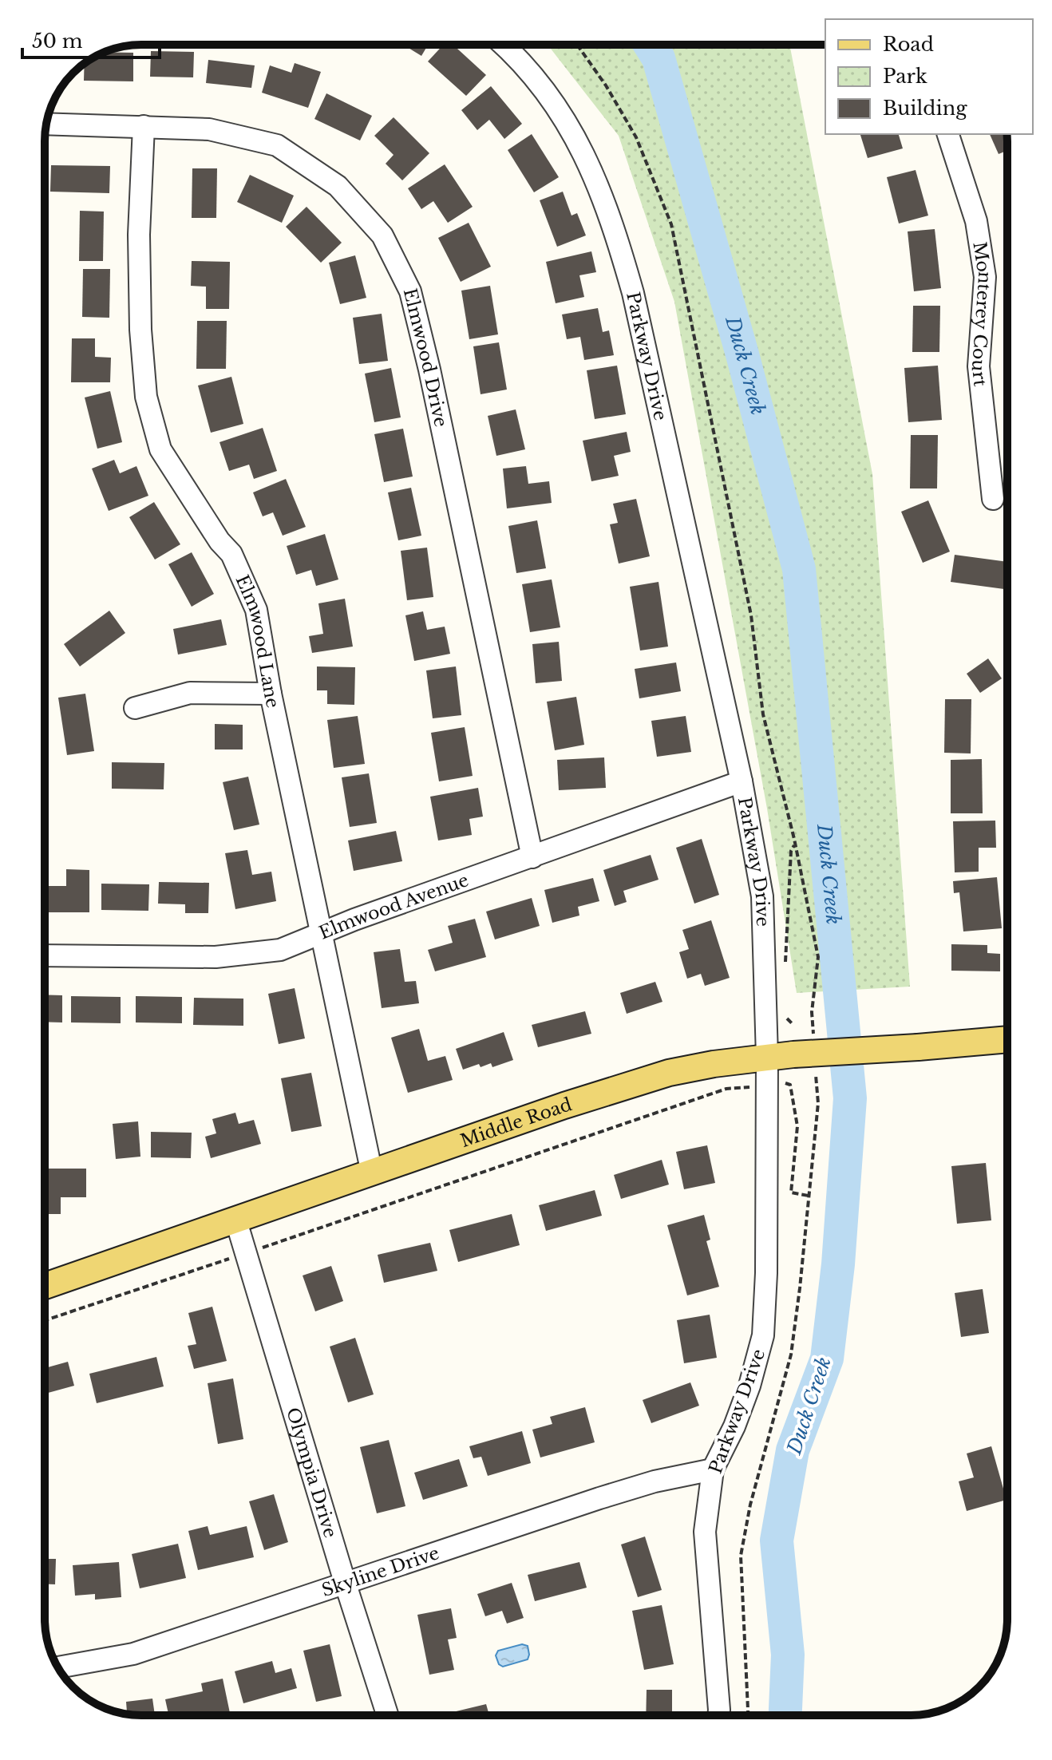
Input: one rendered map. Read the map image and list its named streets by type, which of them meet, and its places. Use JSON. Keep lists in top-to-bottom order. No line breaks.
{"streets":{"main road":["Middle Road"],"street":["Monterey Court","Parkway Drive","Elmwood Drive","Elmwood Lane","Elmwood Avenue","Olympia Drive","Skyline Drive"]},"crossings":[["Parkway Drive","Elmwood Avenue"],["Parkway Drive","Middle Road"],["Parkway Drive","Skyline Drive"],["Elmwood Drive","Elmwood Lane"],["Elmwood Drive","Elmwood Avenue"],["Elmwood Lane","Elmwood Avenue"],["Elmwood Lane","Middle Road"],["Middle Road","Olympia Drive"],["Olympia Drive","Skyline Drive"]],"water":["Duck Creek"],"legend":["Road","Park","Building"],"scale_bar":"50 m"}
